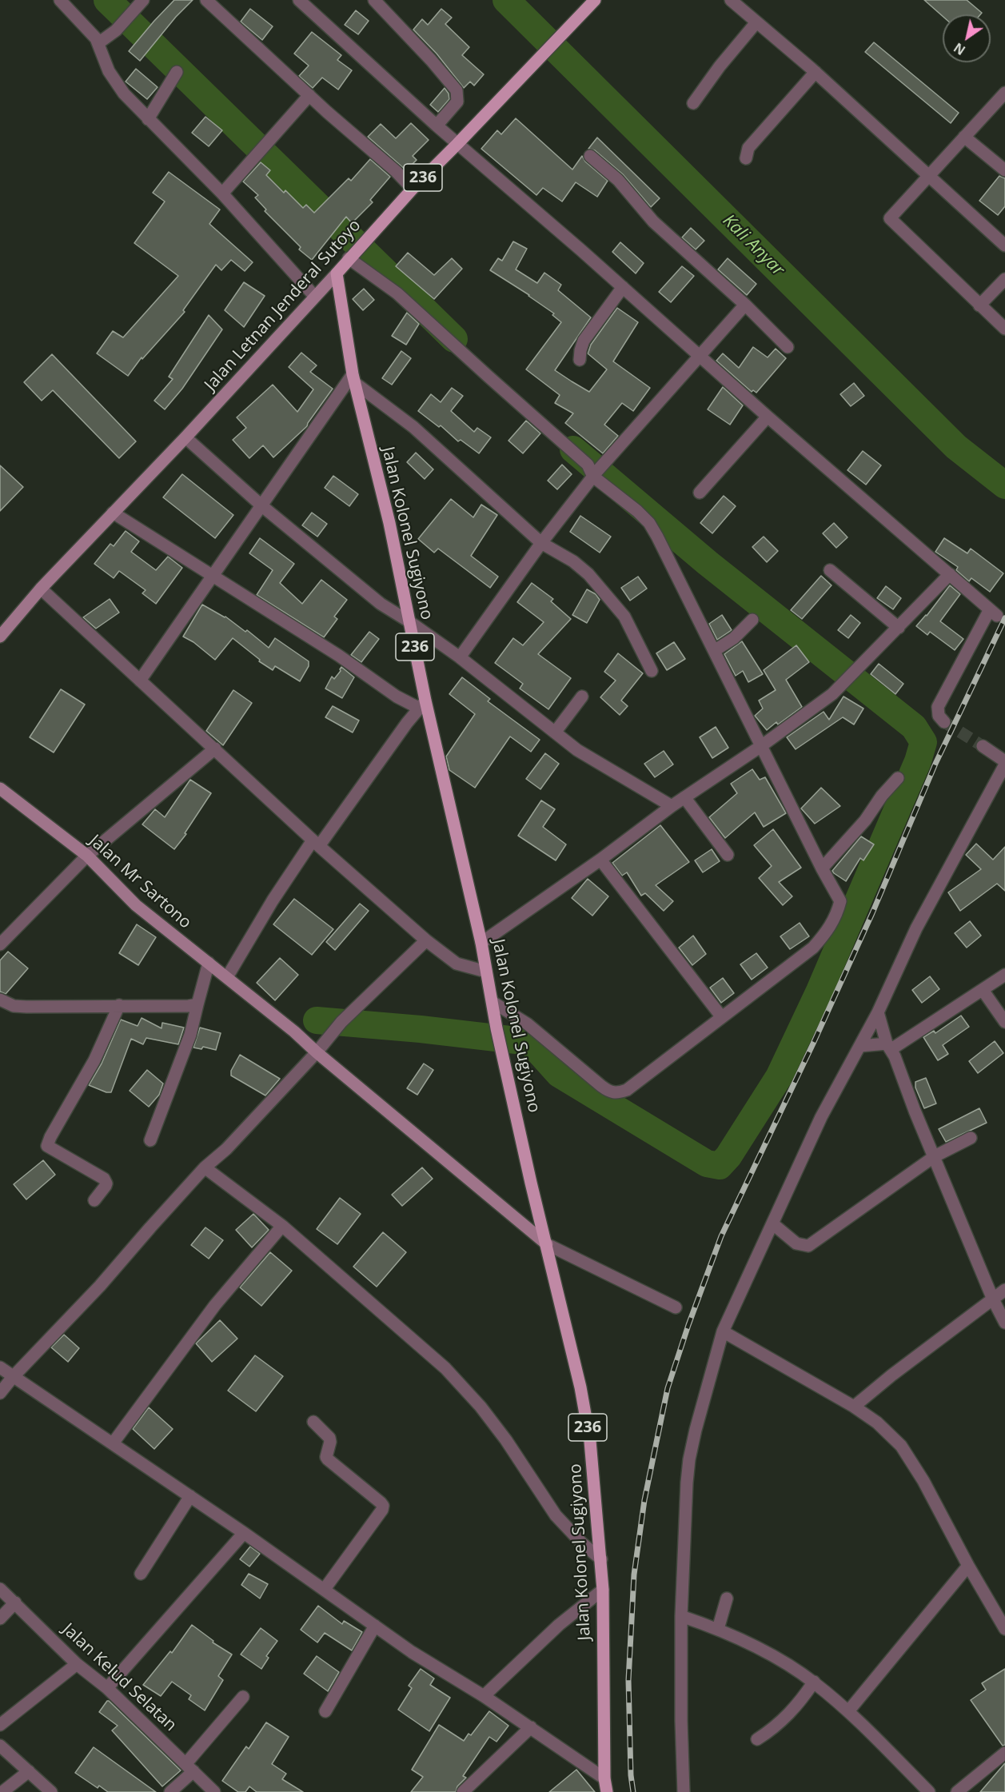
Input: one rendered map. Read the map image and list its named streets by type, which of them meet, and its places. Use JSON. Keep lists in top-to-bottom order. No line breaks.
{"streets":{"main road":["236","Jalan Letnan Jenderal Sutoyo","Jalan Kolonel Sugiyono"],"street":["Jalan Mr Sartono","Jalan Kelud Selatan"]},"crossings":[["Jalan Letnan Jenderal Sutoyo","Jalan Kolonel Sugiyono"],["Jalan Kolonel Sugiyono","Jalan Mr Sartono"]],"water":["Kali Anyar"],"north":"bottom left"}
